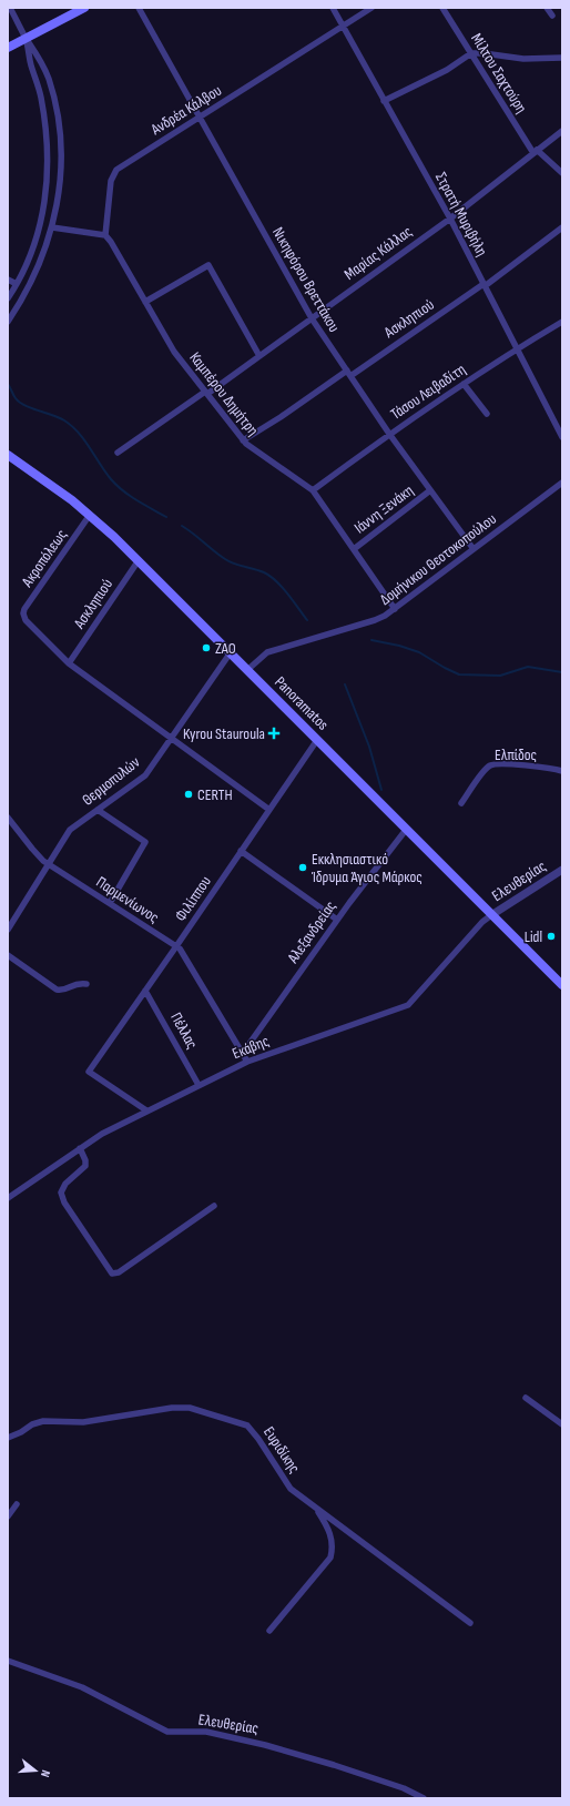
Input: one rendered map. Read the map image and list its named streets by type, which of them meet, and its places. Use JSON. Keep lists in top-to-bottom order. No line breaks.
{"streets":{"main road":["Panoramatos"],"street":["Μίλτου Σαχτούρη","Ανδρέα Κάλβου","Στρατή Μυριβήλη","Μαρίας Κάλλας","Νικηφόρου Βρεττάκου","Ασκληπιού","Τάσου Λειβαδίτη","Καμπέρου Δημήτρη","Ιάννη Ξενάκη","Ακροπόλεως","Δομήνικου Θεοτοκοπούλου","Ελπίδος","Θερμοπυλών","Ελευθερίας","Φιλίππου","Παρμενίωνος","Αλεξανδρείας","Πέλλας","Εκάβης","Ευριδίκης"]},"crossings":[["Μίλτου Σαχτούρη","Μαρίας Κάλλας"],["Ανδρέα Κάλβου","Στρατή Μυριβήλη"],["Ανδρέα Κάλβου","Νικηφόρου Βρεττάκου"],["Ανδρέα Κάλβου","Καμπέρου Δημήτρη"],["Στρατή Μυριβήλη","Μαρίας Κάλλας"],["Στρατή Μυριβήλη","Ασκληπιού"],["Στρατή Μυριβήλη","Τάσου Λειβαδίτη"],["Μαρίας Κάλλας","Νικηφόρου Βρεττάκου"],["Μαρίας Κάλλας","Καμπέρου Δημήτρη"],["Νικηφόρου Βρεττάκου","Ασκληπιού"],["Νικηφόρου Βρεττάκου","Τάσου Λειβαδίτη"],["Νικηφόρου Βρεττάκου","Ιάννη Ξενάκη"],["Νικηφόρου Βρεττάκου","Δομήνικου Θεοτοκοπούλου"],["Ασκληπιού","Καμπέρου Δημήτρη"],["Ασκληπιού","Ακροπόλεως"],["Ασκληπιού","Panoramatos"],["Τάσου Λειβαδίτη","Καμπέρου Δημήτρη"],["Καμπέρου Δημήτρη","Ιάννη Ξενάκη"],["Καμπέρου Δημήτρη","Δομήνικου Θεοτοκοπούλου"],["Ακροπόλεως","Panoramatos"],["Δομήνικου Θεοτοκοπούλου","Panoramatos"],["Panoramatos","Θερμοπυλών"],["Panoramatos","Ελευθερίας"],["Panoramatos","Φιλίππου"],["Panoramatos","Αλεξανδρείας"],["Panoramatos","Εκάβης"],["Θερμοπυλών","Παρμενίωνος"],["Ελευθερίας","Εκάβης"],["Φιλίππου","Παρμενίωνος"],["Φιλίππου","Πέλλας"],["Φιλίππου","Εκάβης"],["Παρμενίωνος","Αλεξανδρείας"],["Παρμενίωνος","Εκάβης"],["Πέλλας","Εκάβης"]],"places":{"other":["ZAO","CERTH","Εκκλησιαστικό Ίδρυμα Άγιος Μάρκος","Lidl"],"health":["Kyrou Stauroula"]},"north":"right"}
